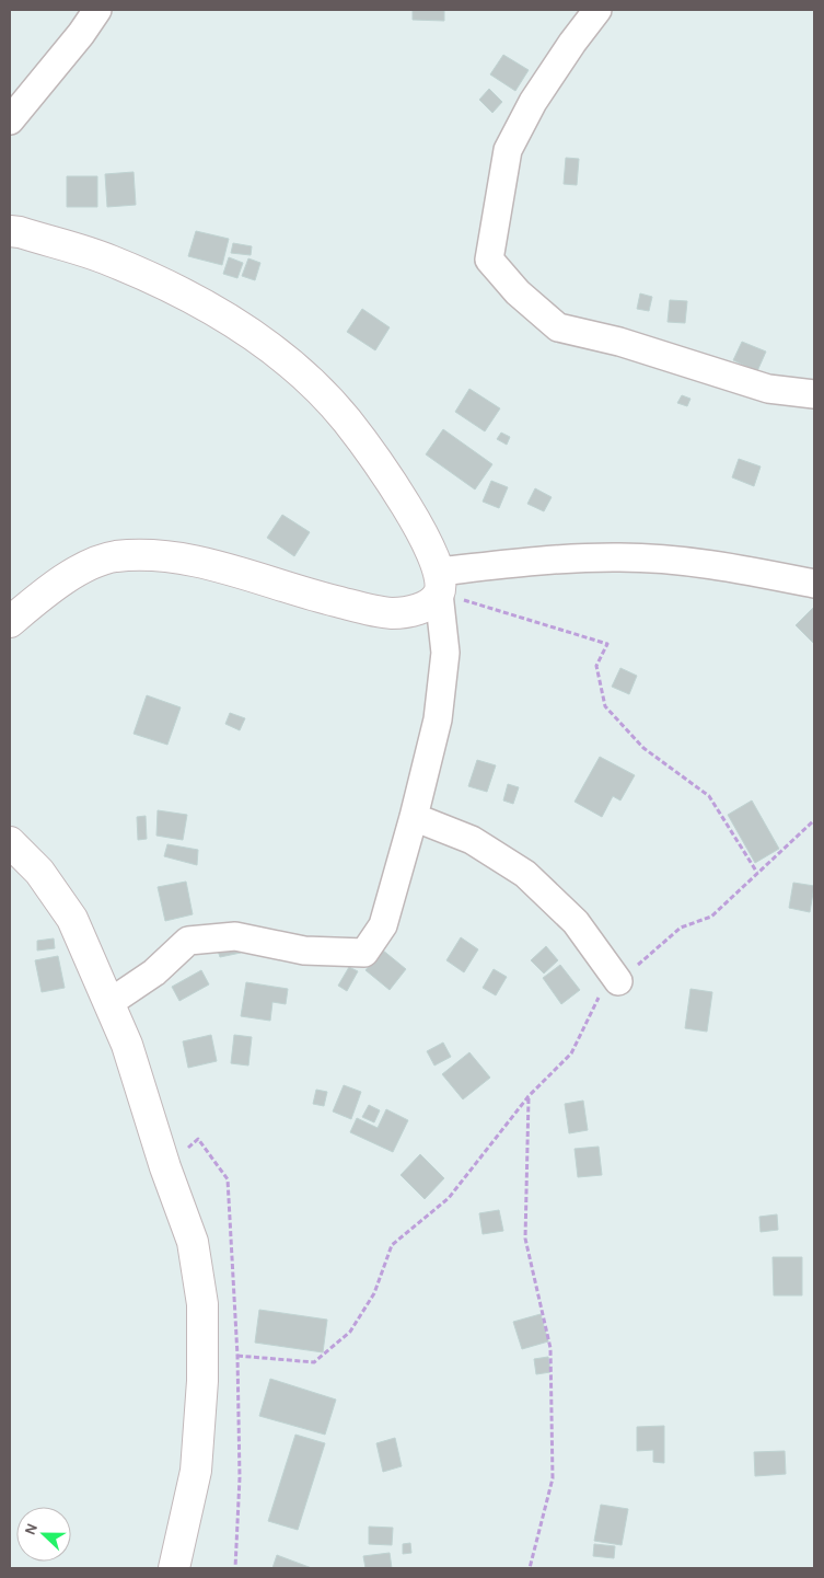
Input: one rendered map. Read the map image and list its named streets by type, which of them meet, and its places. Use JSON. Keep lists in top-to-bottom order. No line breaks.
{"north":"left"}
